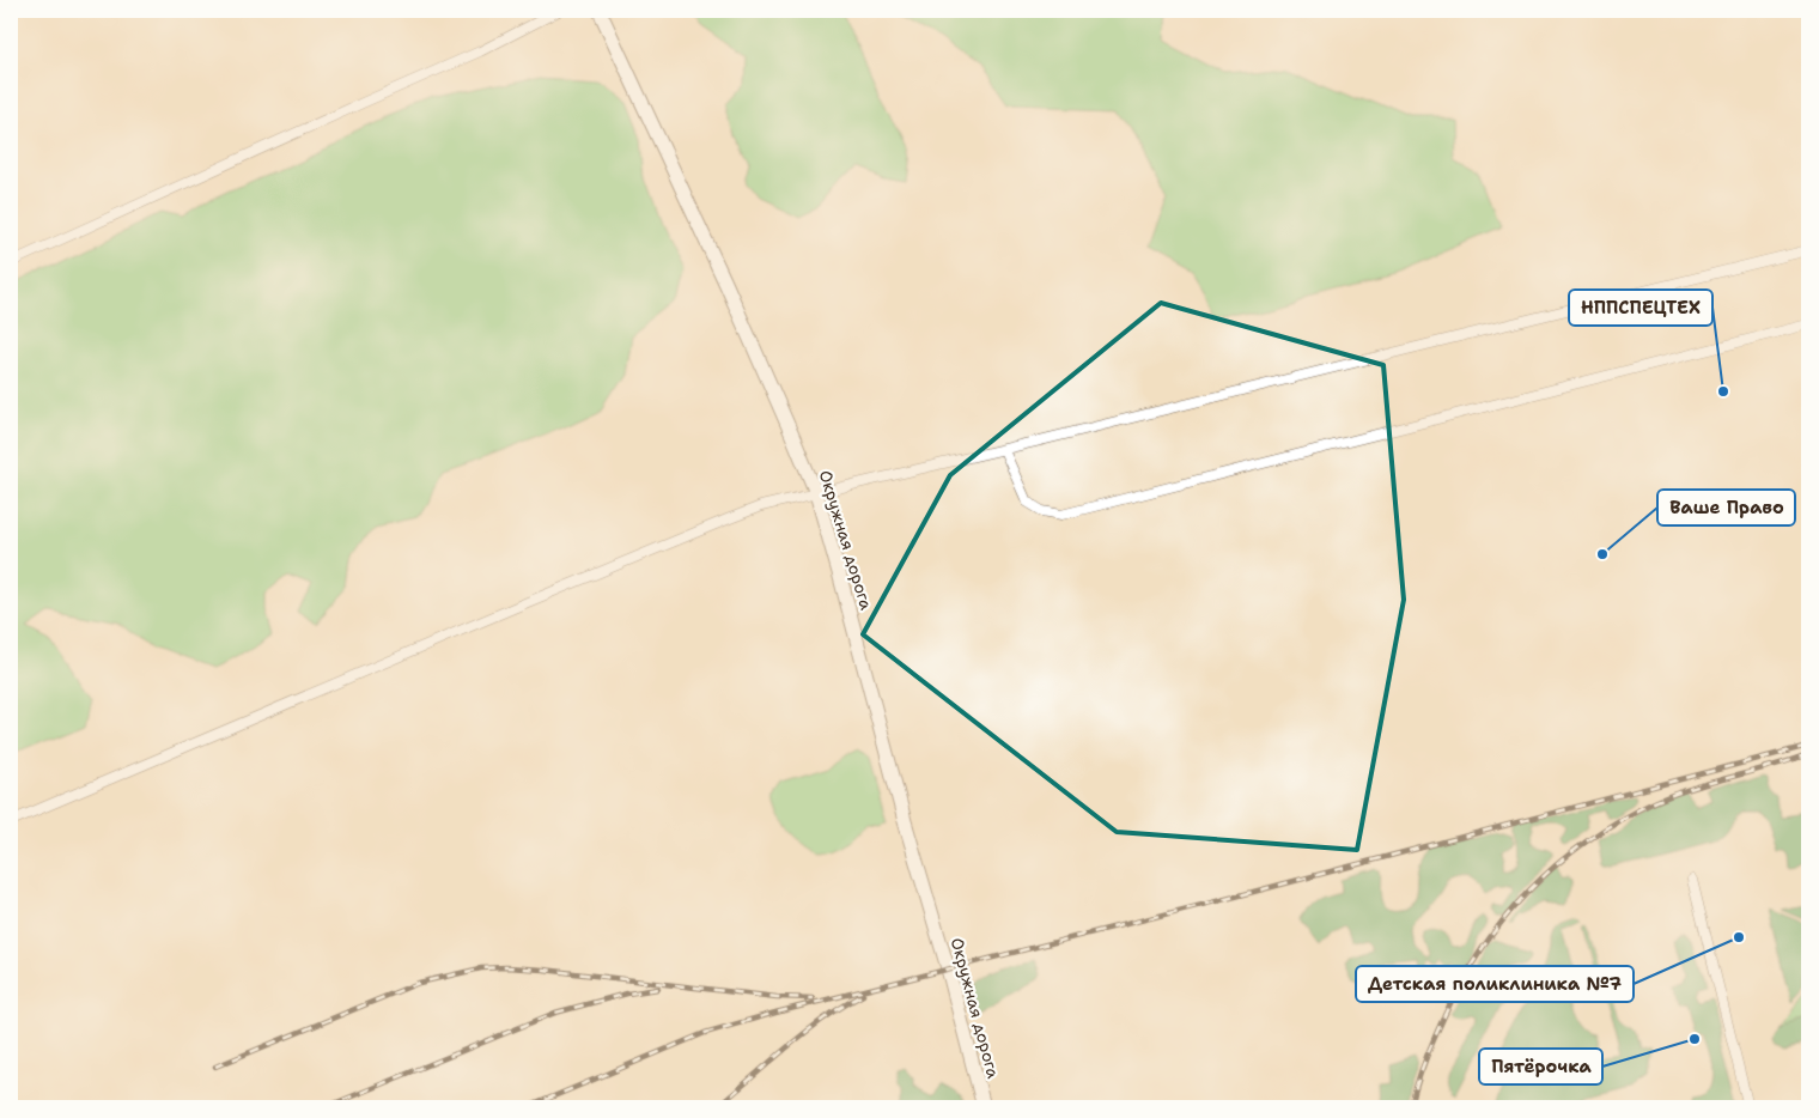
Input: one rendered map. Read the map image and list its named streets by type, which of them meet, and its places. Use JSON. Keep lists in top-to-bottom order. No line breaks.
{"streets":{"main road":["Окружная дорога"]},"places":["НППСПЕЦТЕХ","Ваше Право","Детская поликлиника №7","Пятёрочка"]}
